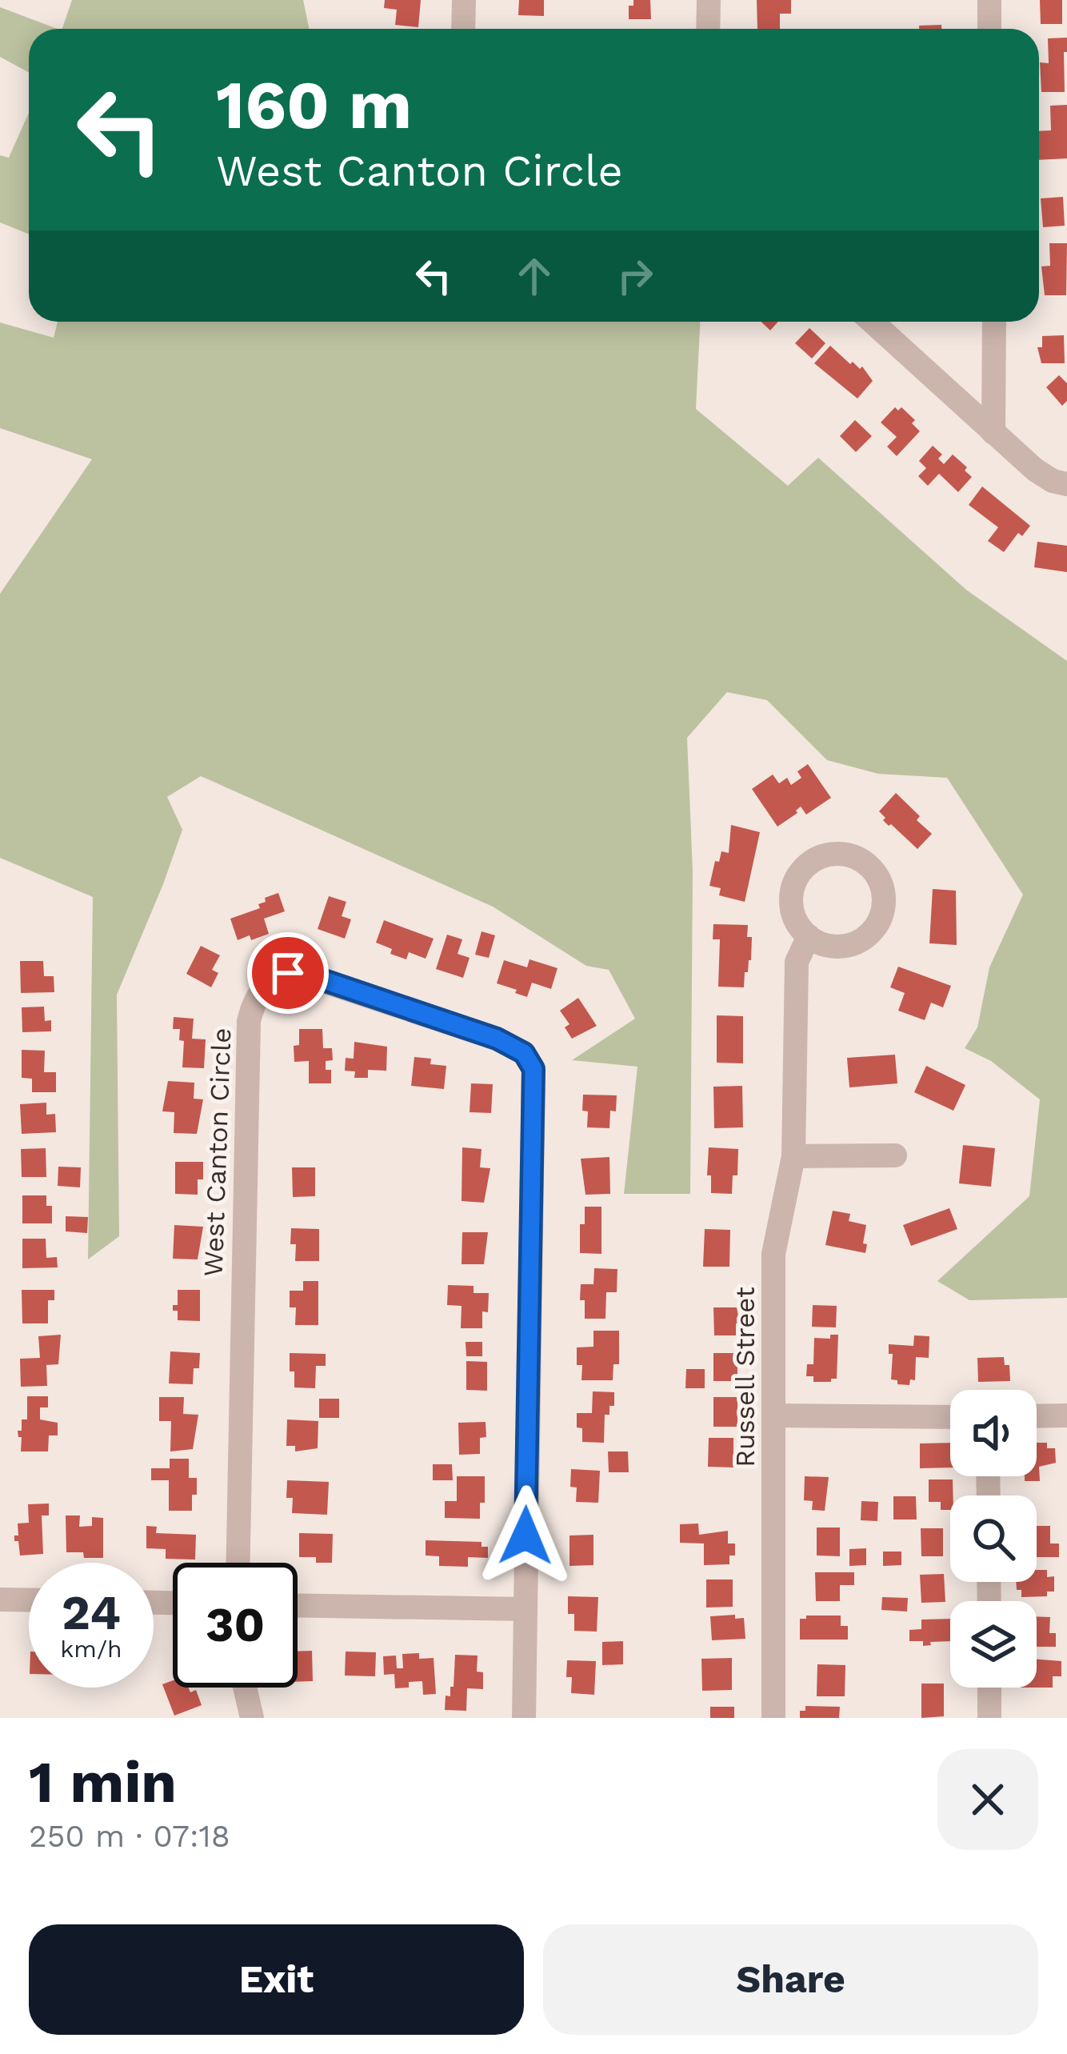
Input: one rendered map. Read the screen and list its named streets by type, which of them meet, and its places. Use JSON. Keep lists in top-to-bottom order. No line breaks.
{"streets":{"street":["West Canton Circle","Russell Street"]},"page":{"turn":["160 m","West Canton Circle"],"speed":"24 km/h","limit":"30","heading":["1 min","250 m · 07:18"],"buttons":["Exit","Share"]}}
